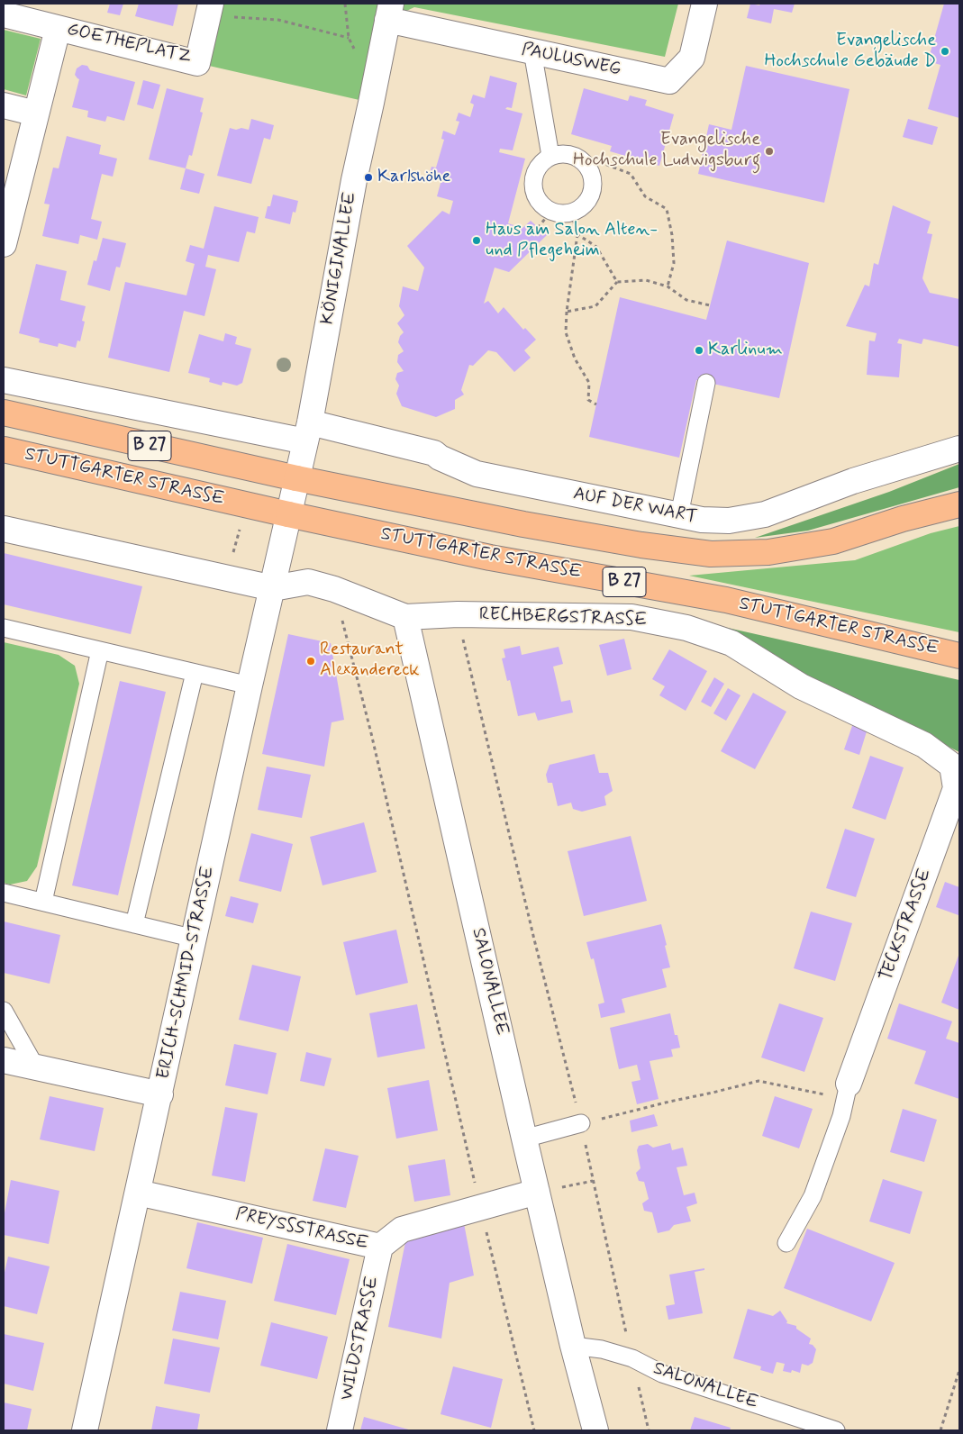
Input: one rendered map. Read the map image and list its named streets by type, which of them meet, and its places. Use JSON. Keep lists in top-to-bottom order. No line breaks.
{"streets":{"main road":["B 27","STUTTGARTER STRASSE"],"street":["GOETHEPLATZ","PAULUSWEG","KÖNIGINALLEE","AUF DER WART","RECHBERGSTRASSE","TECKSTRASSE","ERICH-SCHMID-STRASSE","SALONALLEE","PREYSSSTRASSE","WILDSTRASSE"]},"crossings":[["PAULUSWEG","KÖNIGINALLEE"],["KÖNIGINALLEE","STUTTGARTER STRASSE"],["KÖNIGINALLEE","AUF DER WART"],["KÖNIGINALLEE","ERICH-SCHMID-STRASSE"],["STUTTGARTER STRASSE","ERICH-SCHMID-STRASSE"],["RECHBERGSTRASSE","TECKSTRASSE"],["RECHBERGSTRASSE","ERICH-SCHMID-STRASSE"],["RECHBERGSTRASSE","SALONALLEE"],["ERICH-SCHMID-STRASSE","PREYSSSTRASSE"],["SALONALLEE","PREYSSSTRASSE"],["PREYSSSTRASSE","WILDSTRASSE"]],"places":["Evangelische Hochschule Gebäude D","Evangelische Hochschule Ludwigsburg","Karlshöhe","Haus am Salon Alten- und Pflegeheim","Karlinum","Restaurant Alexandereck"]}
